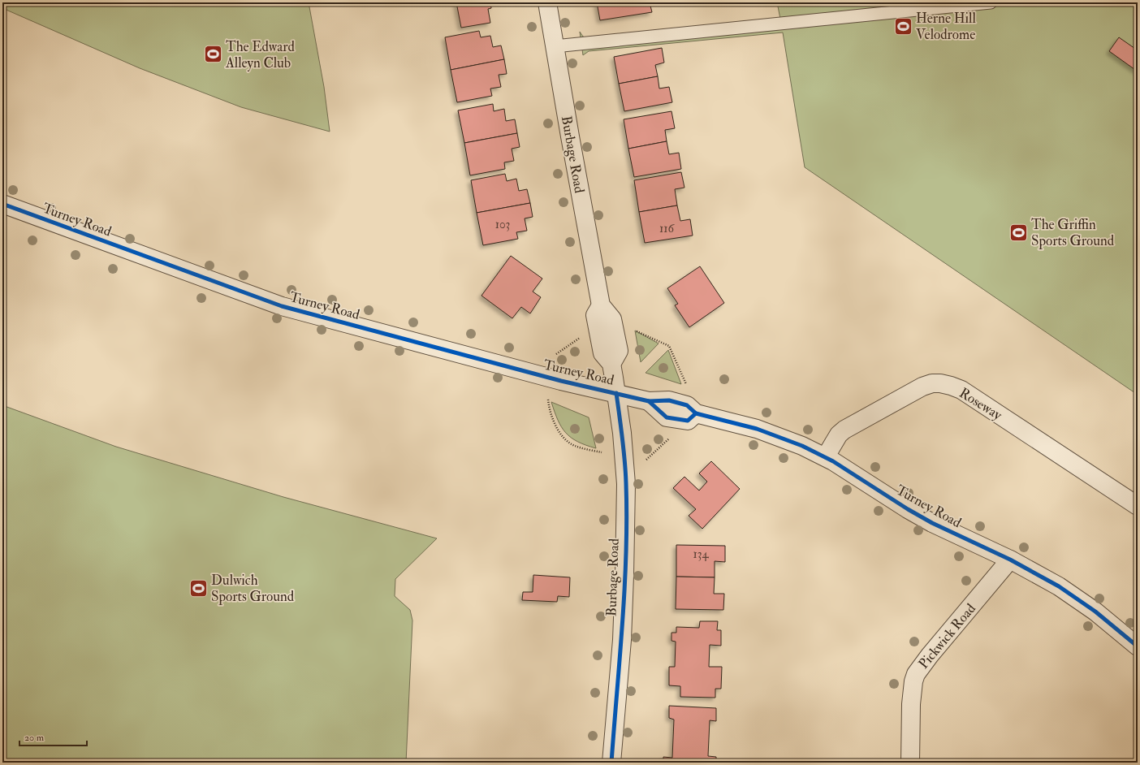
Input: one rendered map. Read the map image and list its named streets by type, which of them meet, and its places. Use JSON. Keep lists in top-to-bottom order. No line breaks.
{"streets":{"street":["Burbage Road","Turney Road","Roseway","Pickwick Road"]},"crossings":[["Burbage Road","Turney Road"],["Turney Road","Roseway"],["Turney Road","Pickwick Road"]],"places":{"sports":["Herne Hill Velodrome","The Edward Alleyn Club","The Griffin Sports Ground","Dulwich Sports Ground"]},"house_numbers":["103","116","134"],"scale_bar":"20 m"}
